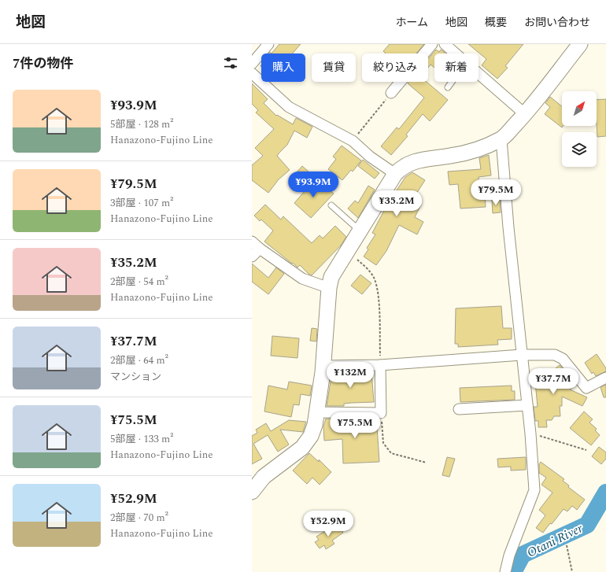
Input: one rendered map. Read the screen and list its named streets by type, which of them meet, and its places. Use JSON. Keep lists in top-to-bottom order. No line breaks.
{"water":["Otani River"],"north":"top right","page":{"header":"地図","nav":["ホーム","地図","概要","お問い合わせ"],"heading":"7件の物件","chip":["購入","賃貸","絞り込み","新着"],"list":[{"name":"¥93.9M","note":"5部屋 · 128 m² · Hanazono-Fujino Line"},{"name":"¥79.5M","note":"3部屋 · 107 m² · Hanazono-Fujino Line"},{"name":"¥35.2M","note":"2部屋 · 54 m² · Hanazono-Fujino Line"},{"name":"¥37.7M","note":"2部屋 · 64 m² · マンション"},{"name":"¥75.5M","note":"5部屋 · 133 m² · Hanazono-Fujino Line"},{"name":"¥52.9M","note":"2部屋 · 70 m² · Hanazono-Fujino Line"}],"price":["¥93.9M","¥79.5M","¥35.2M","¥132M","¥37.7M","¥75.5M","¥52.9M"]}}
